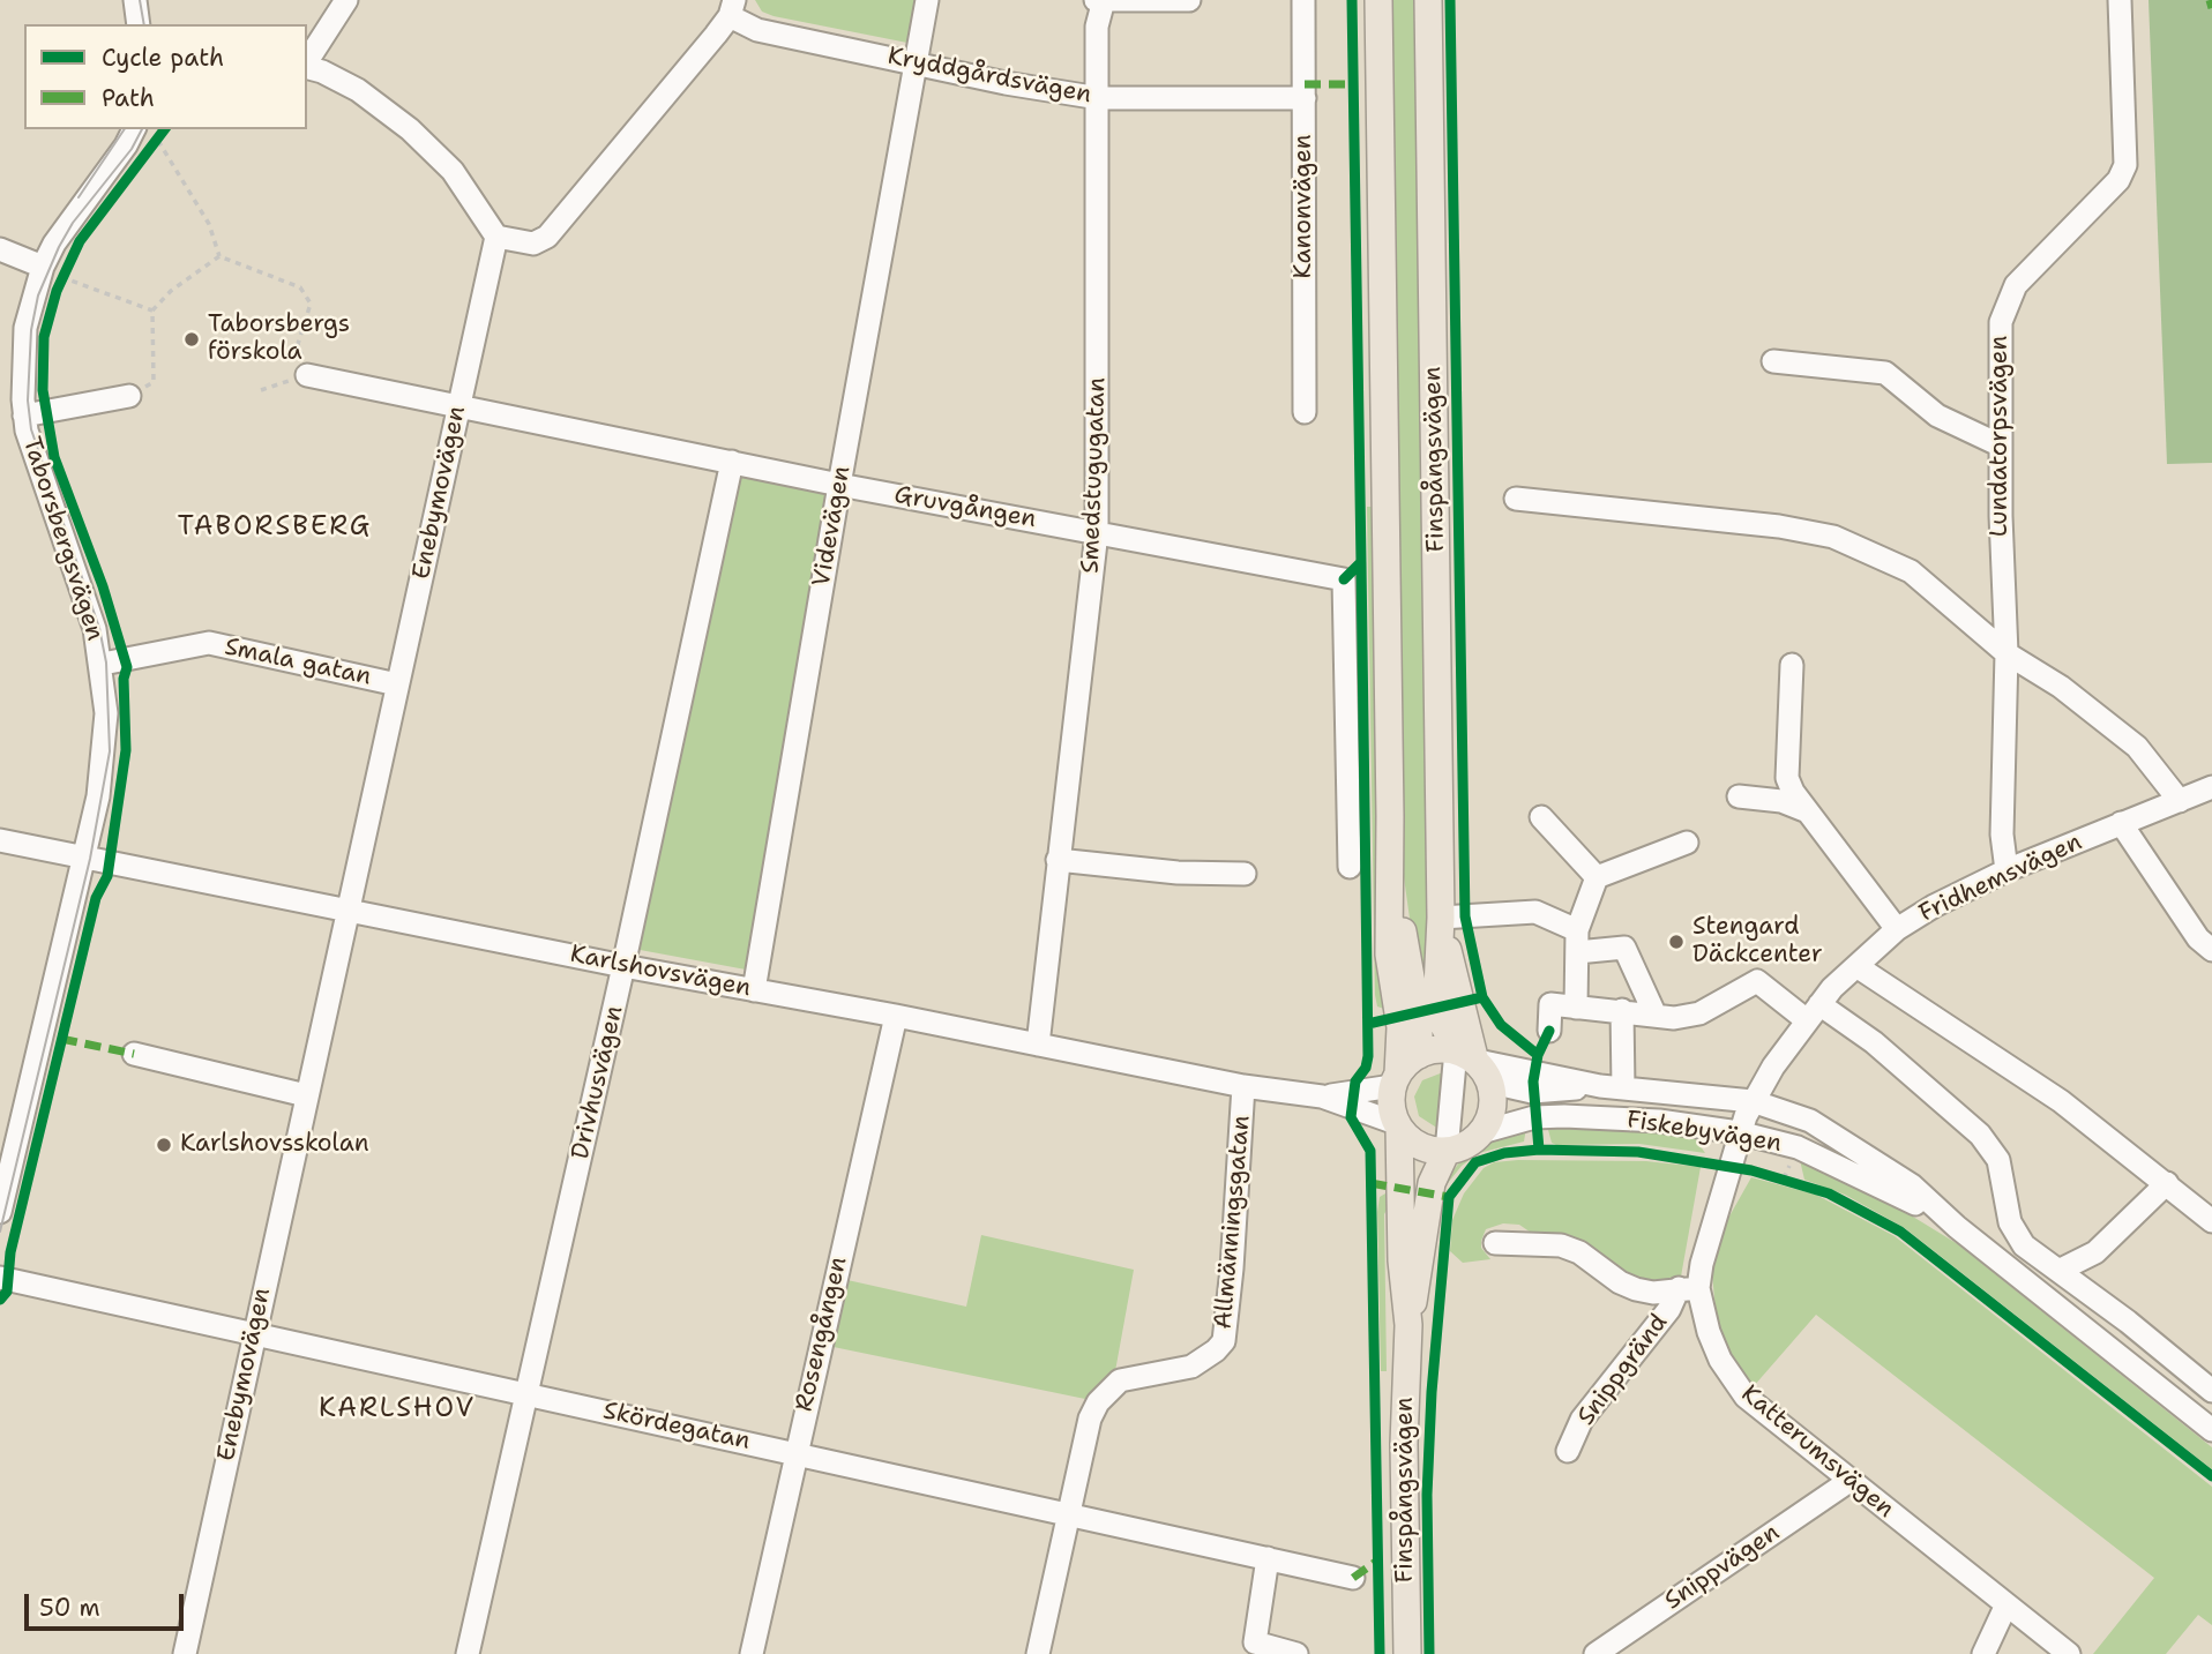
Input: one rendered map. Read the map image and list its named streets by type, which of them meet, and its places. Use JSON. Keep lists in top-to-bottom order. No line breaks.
{"streets":{"main road":["Finspångsvägen"],"street":["Kryddgårdsvägen","Kanonvägen","Lundatorpsvägen","Smedstugugatan","Enebymovägen","Gruvgången","Videvägen","Taborsbergsvägen","Smala gatan","Fridhemsvägen","Karlshovsvägen","Drivhusvägen","Fiskebyvägen","Allmänningsgatan","Rosengången","Snippgränd","Skördegatan","Katterumsvägen","Snippvägen"]},"crossings":[["Kryddgårdsvägen","Kanonvägen"],["Kryddgårdsvägen","Smedstugugatan"],["Kryddgårdsvägen","Videvägen"],["Lundatorpsvägen","Fridhemsvägen"],["Finspångsvägen","Karlshovsvägen"],["Finspångsvägen","Fiskebyvägen"],["Smedstugugatan","Gruvgången"],["Smedstugugatan","Karlshovsvägen"],["Enebymovägen","Gruvgången"],["Enebymovägen","Smala gatan"],["Enebymovägen","Karlshovsvägen"],["Enebymovägen","Skördegatan"],["Gruvgången","Videvägen"],["Gruvgången","Drivhusvägen"],["Videvägen","Karlshovsvägen"],["Taborsbergsvägen","Smala gatan"],["Taborsbergsvägen","Karlshovsvägen"],["Fridhemsvägen","Fiskebyvägen"],["Fridhemsvägen","Katterumsvägen"],["Karlshovsvägen","Drivhusvägen"],["Karlshovsvägen","Allmänningsgatan"],["Karlshovsvägen","Rosengången"],["Drivhusvägen","Skördegatan"],["Fiskebyvägen","Katterumsvägen"],["Allmänningsgatan","Skördegatan"],["Rosengången","Skördegatan"],["Snippgränd","Katterumsvägen"],["Katterumsvägen","Snippvägen"]],"districts":["TABORSBERG","KARLSHOV"],"places":["Taborsbergs förskola","Stengard Däckcenter","Karlshovsskolan"],"legend":["Cycle path","Path"],"scale_bar":"50 m"}
